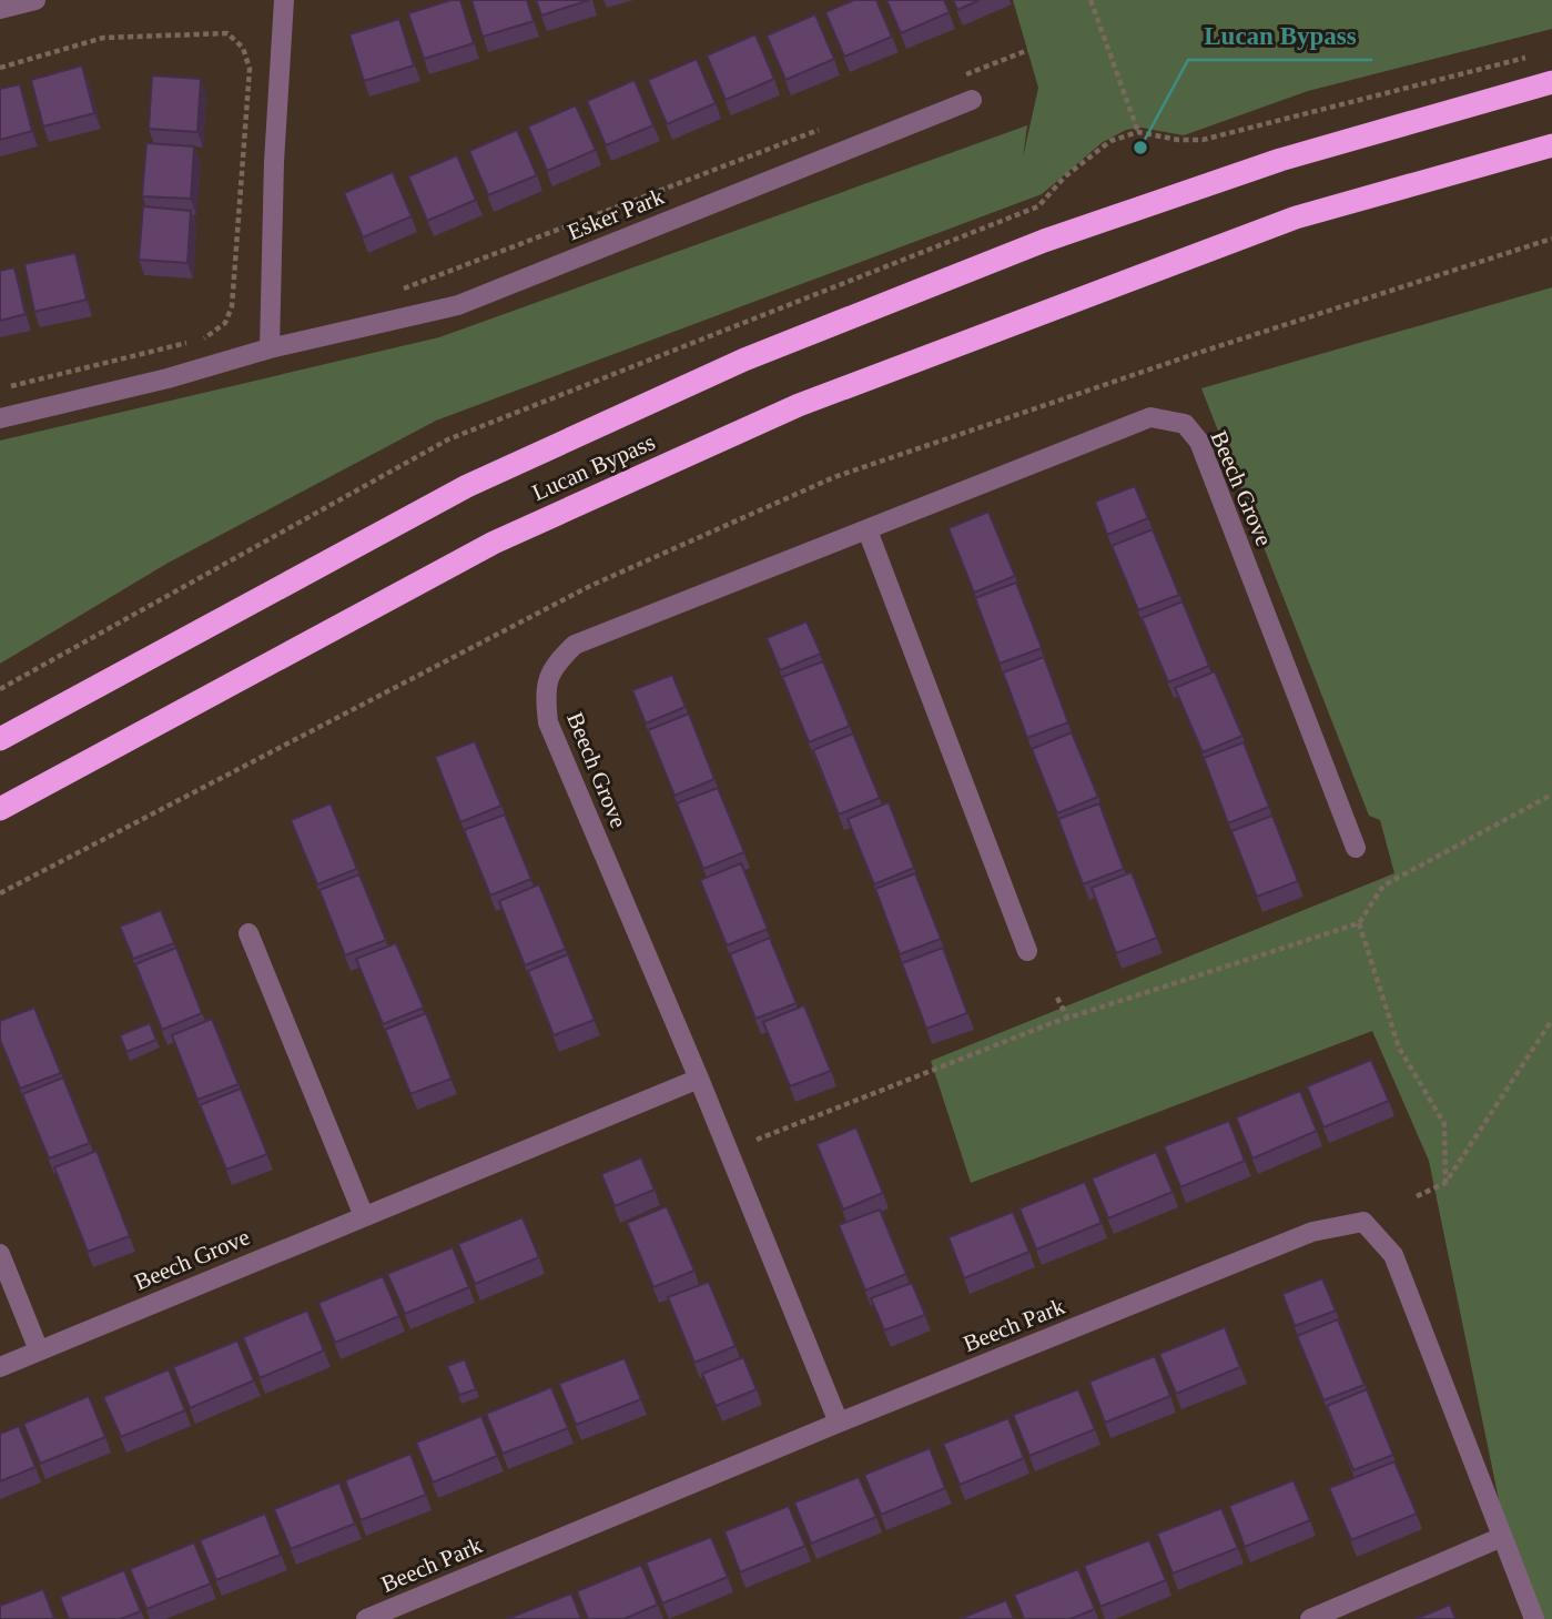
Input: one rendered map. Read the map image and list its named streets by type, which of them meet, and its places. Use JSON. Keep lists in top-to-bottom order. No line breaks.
{"streets":{"highway":["Lucan Bypass"],"street":["Esker Park","Beech Grove","Beech Park"]},"crossings":[["Beech Grove","Beech Park"]],"places":["Lucan Bypass"]}
